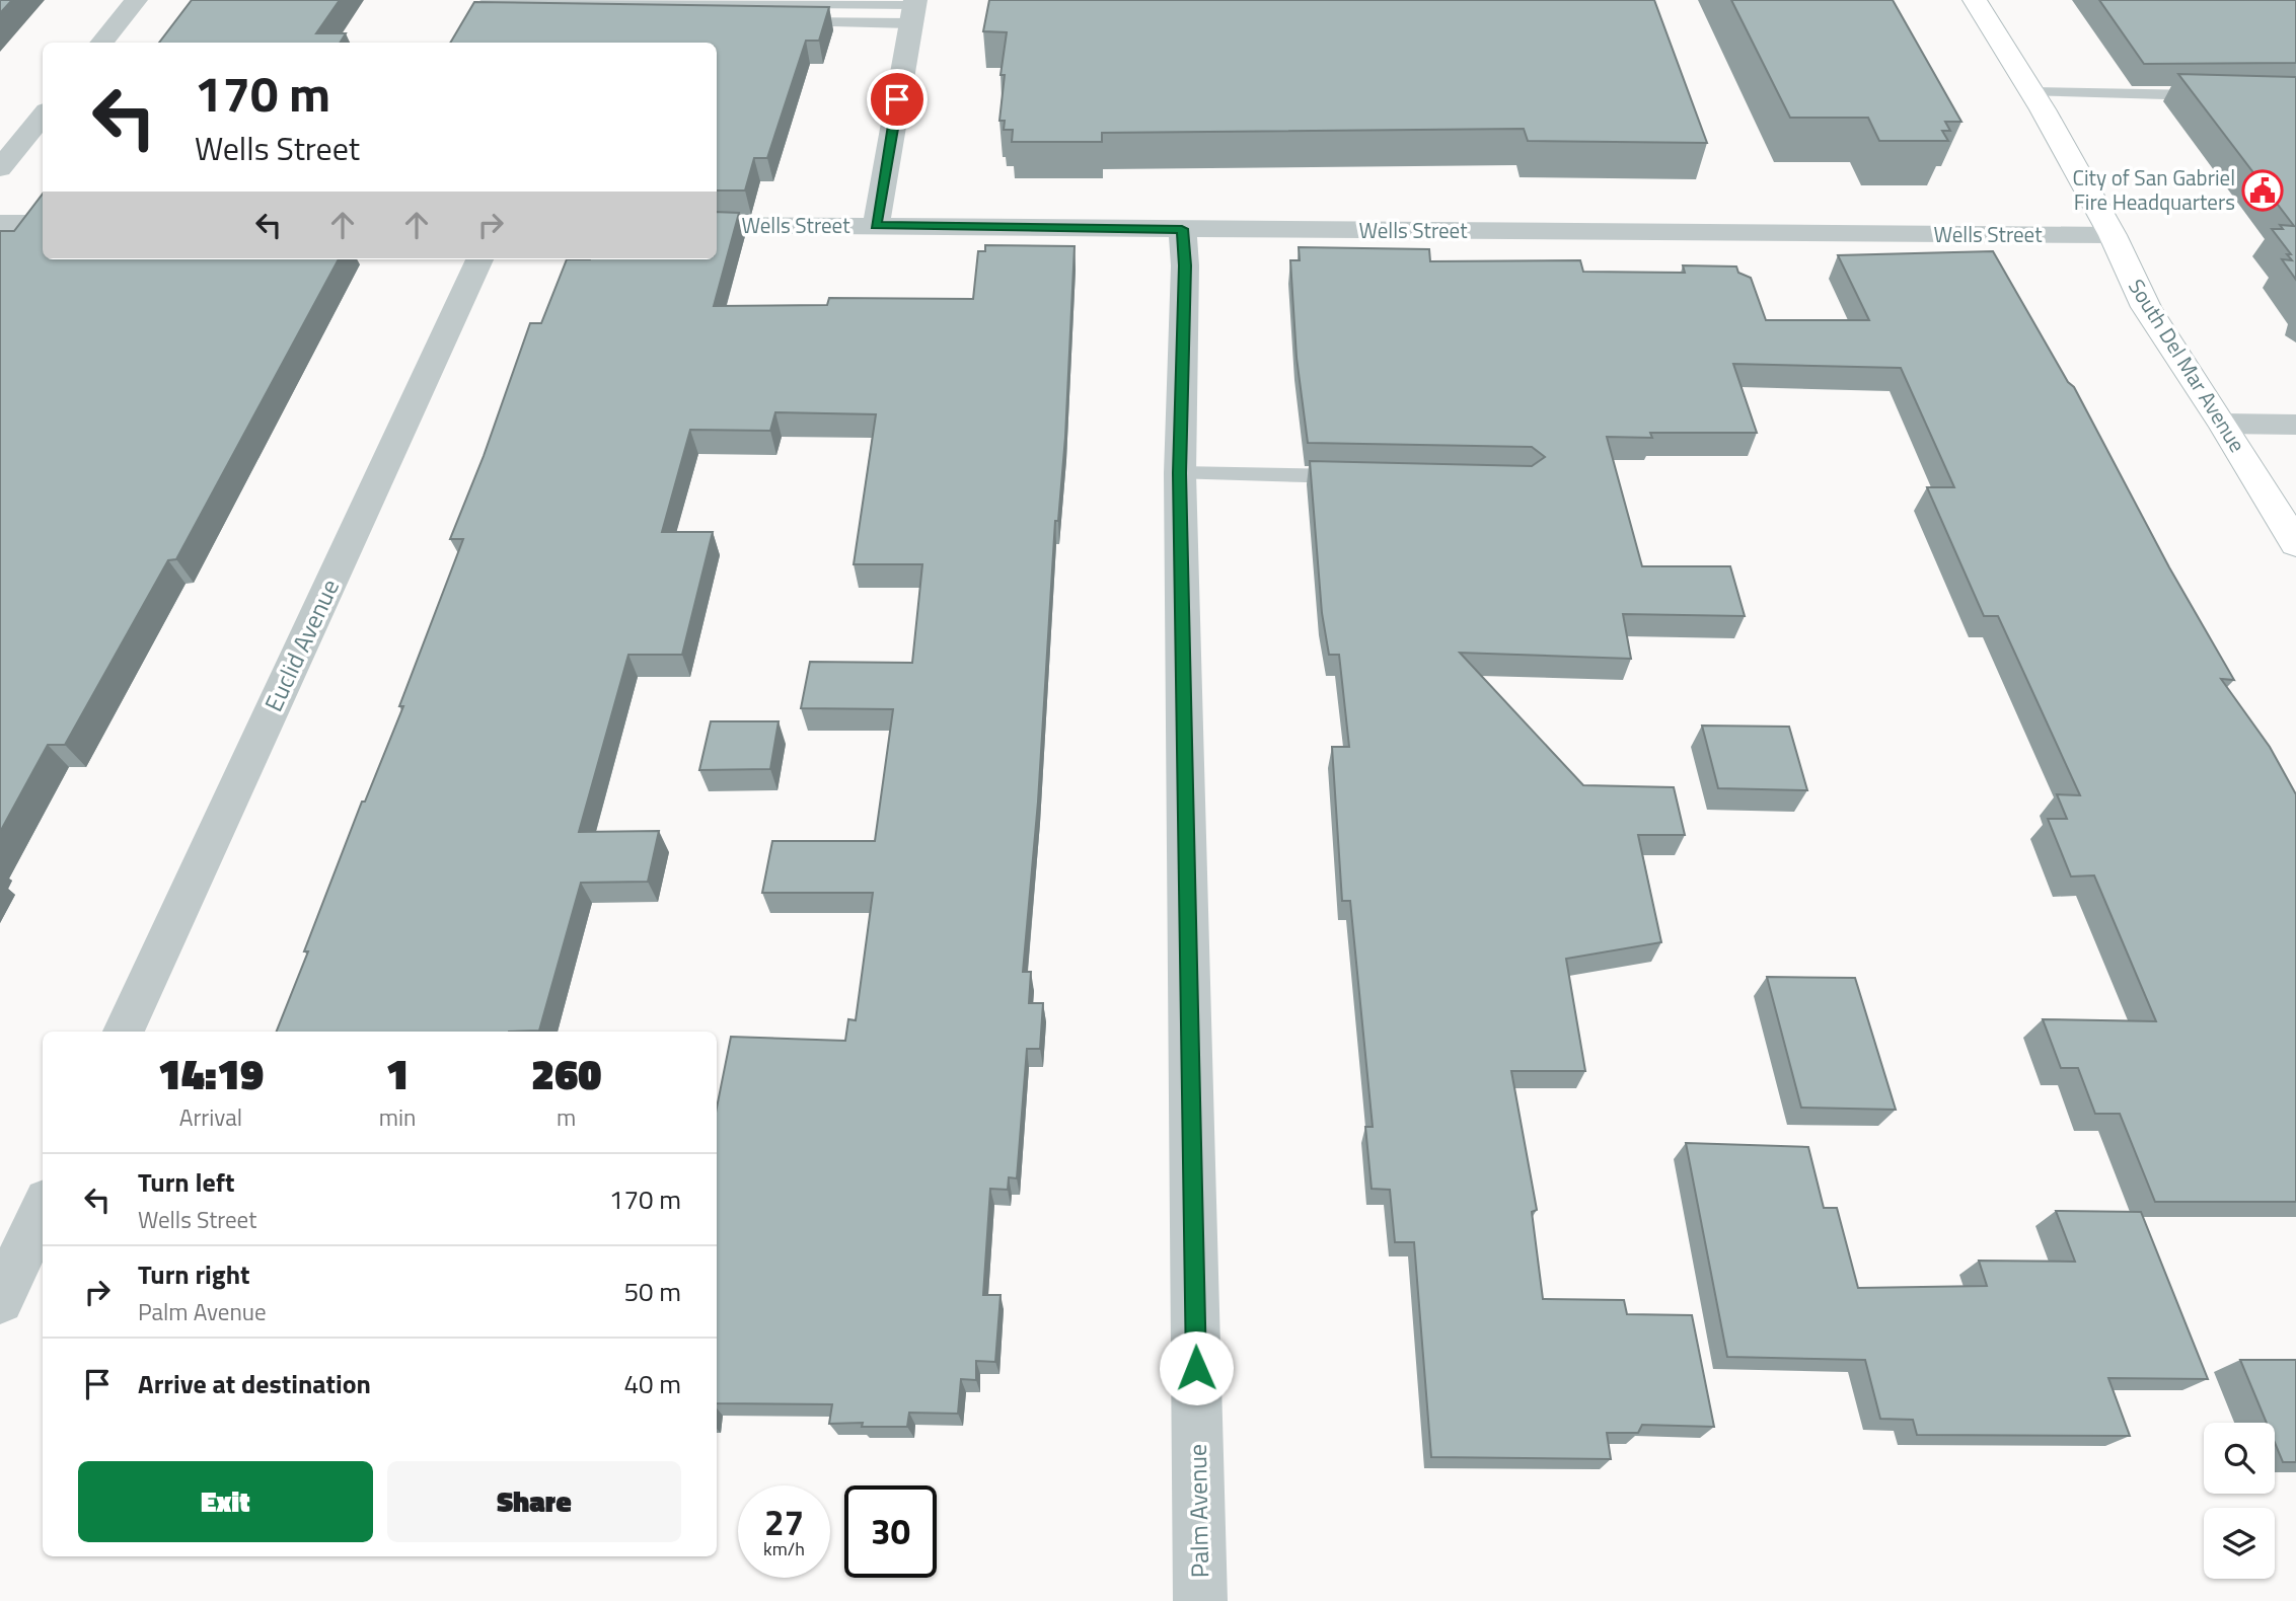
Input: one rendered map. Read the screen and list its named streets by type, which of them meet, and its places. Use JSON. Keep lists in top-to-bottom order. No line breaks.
{"streets":{"main road":["South Del Mar Avenue"],"street":["Wells Street","Euclid Avenue","Palm Avenue"]},"crossings":[["Wells Street","South Del Mar Avenue"],["Wells Street","Palm Avenue"]],"places":{"public building":["City of San Gabriel Fire Headquarters"]},"page":{"turn":["170 m","Wells Street"],"eta":["14:19","Arrival","1","min","260","m"],"list":[{"name":"Turn left","note":"Wells Street","value":"170 m"},{"name":"Turn right","note":"Palm Avenue","value":"50 m"},{"name":"Arrive at destination","value":"40 m"}],"buttons":["Exit","Share"],"speed":"27 km/h","limit":"30"}}
